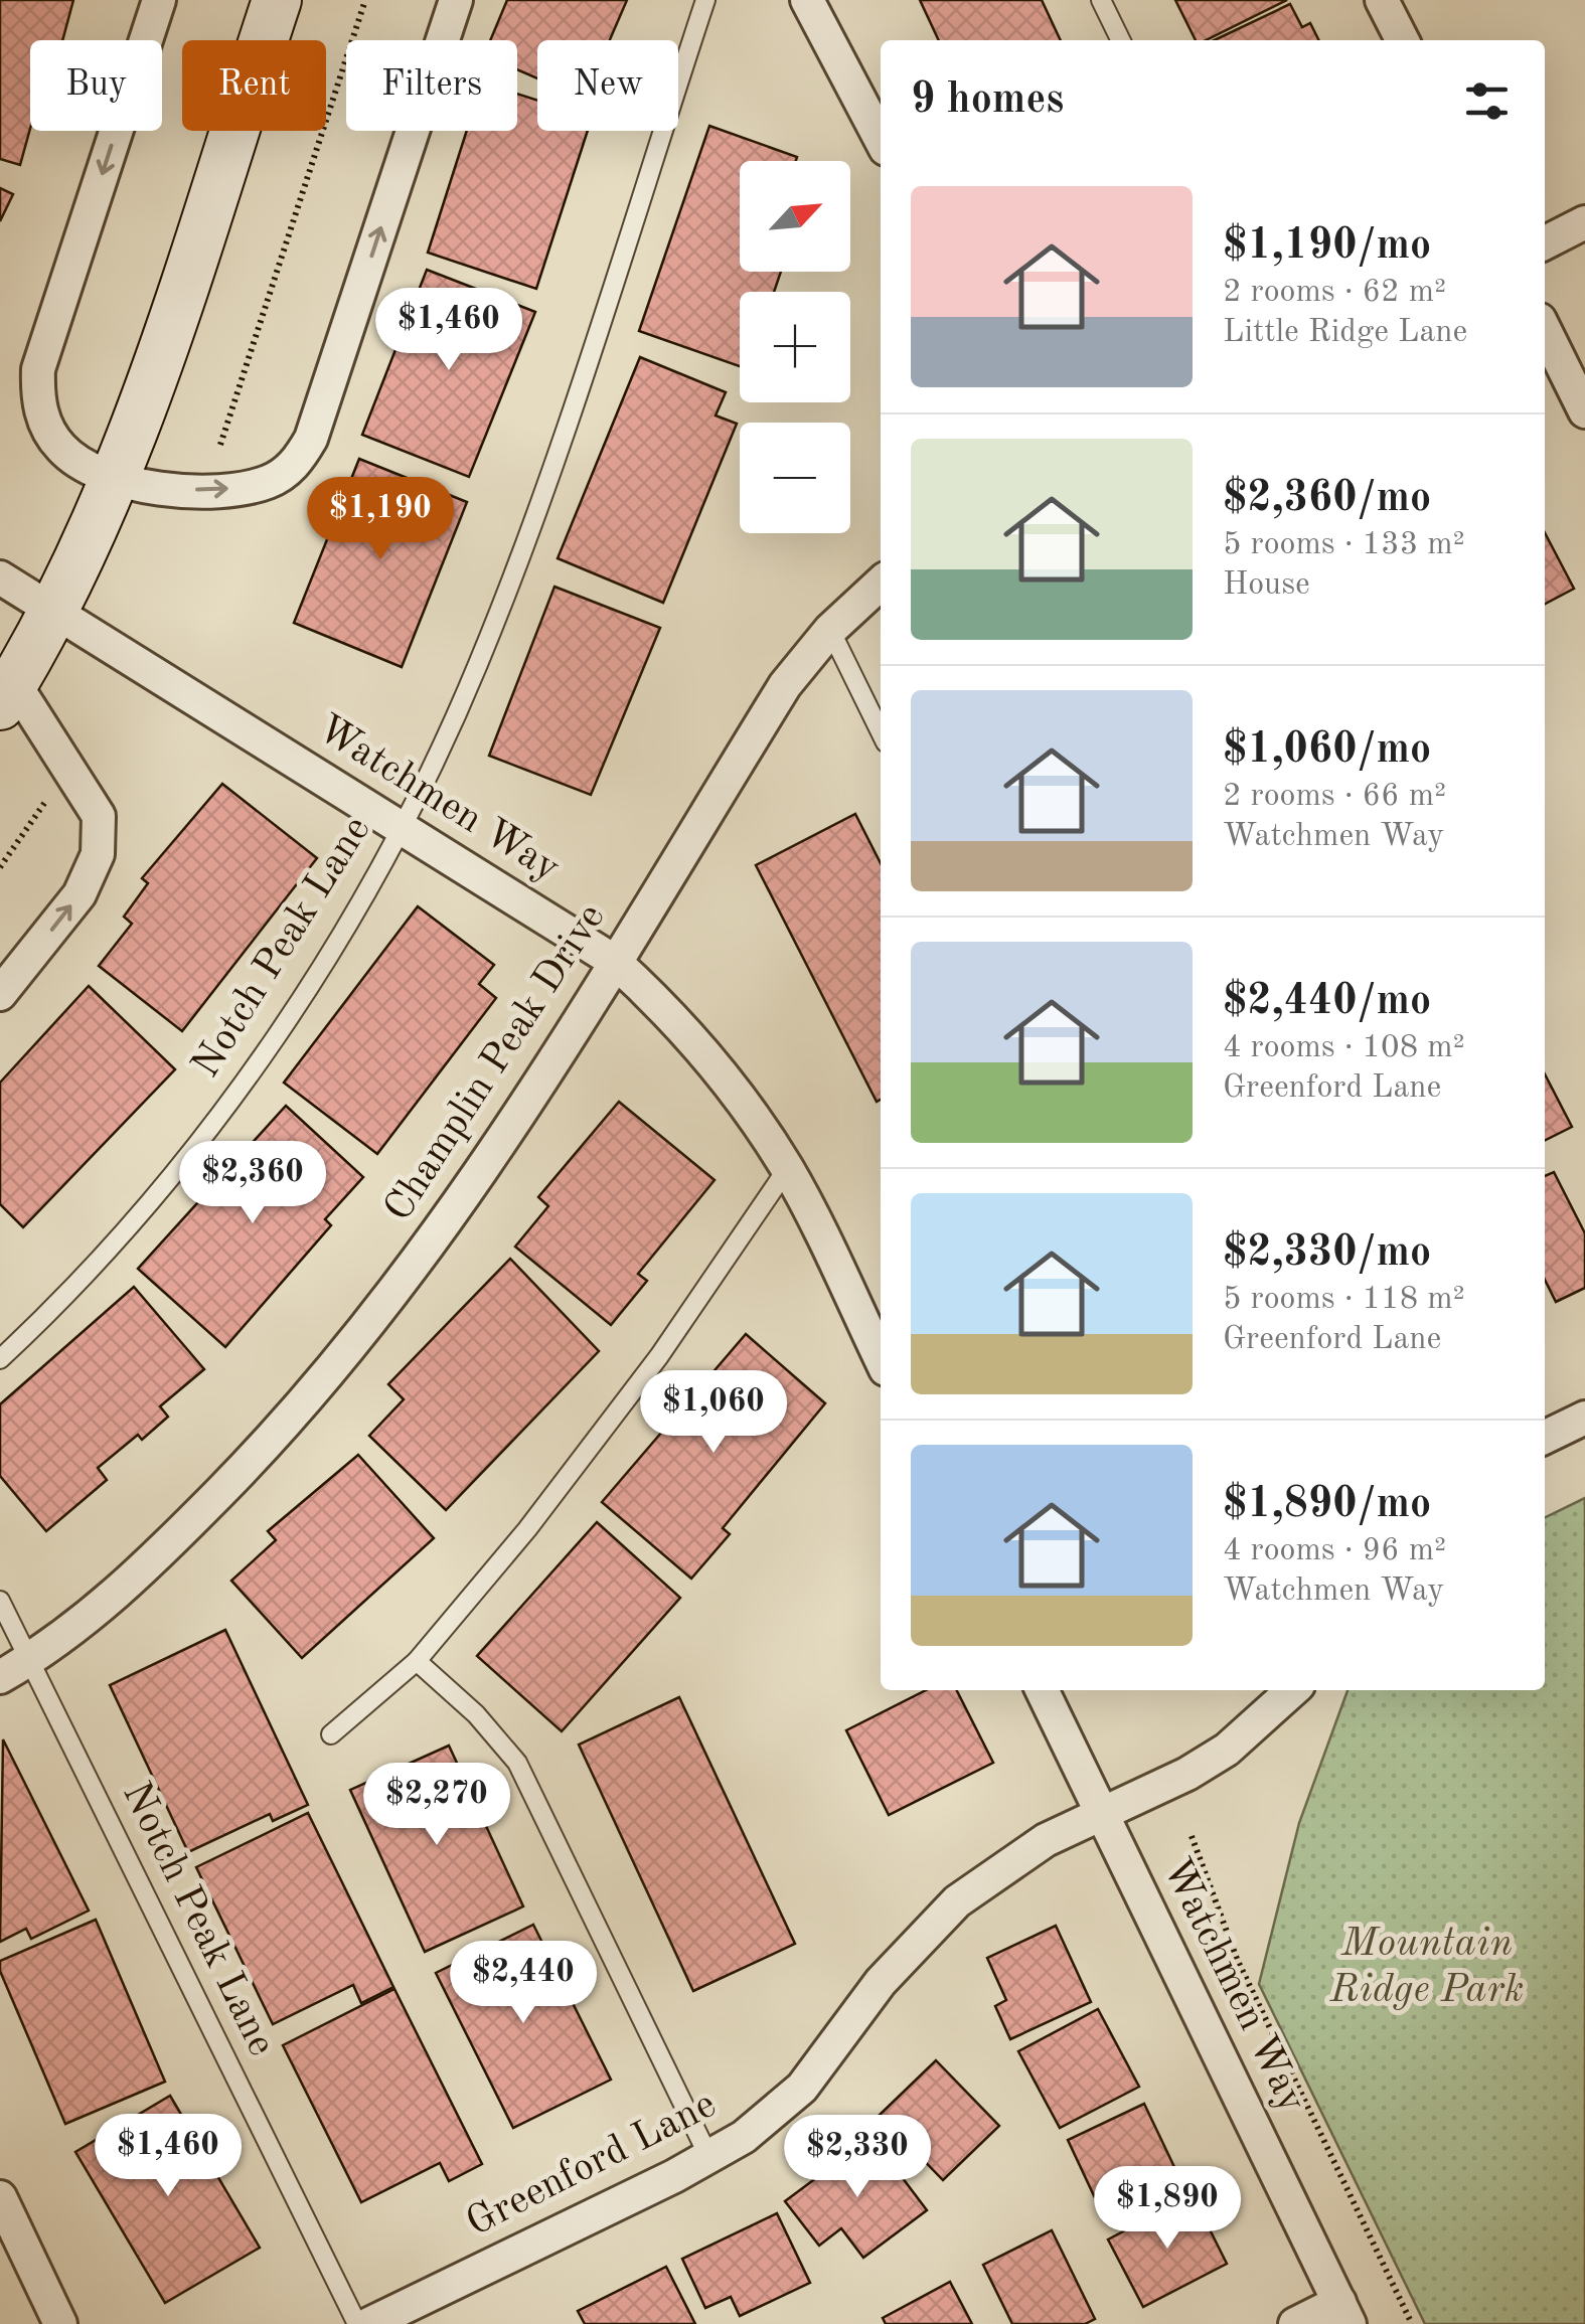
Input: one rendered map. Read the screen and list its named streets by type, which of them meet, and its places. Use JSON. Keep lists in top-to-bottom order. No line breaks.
{"streets":{"street":["Watchmen Way","Champlin Peak Drive","Greenford Lane"],"lane":["Notch Peak Lane"]},"crossings":[["Watchmen Way","Notch Peak Lane"],["Watchmen Way","Champlin Peak Drive"],["Watchmen Way","Greenford Lane"],["Notch Peak Lane","Champlin Peak Drive"]],"parks":["Mountain Ridge Park"],"north":"top right","page":{"chip":["Buy","Rent","Filters","New"],"heading":"9 homes","map_buttons":["+","−"],"list":[{"name":"$1,190/mo","note":"2 rooms · 62 m² · Little Ridge Lane"},{"name":"$2,360/mo","note":"5 rooms · 133 m² · House"},{"name":"$1,060/mo","note":"2 rooms · 66 m² · Watchmen Way"},{"name":"$2,440/mo","note":"4 rooms · 108 m² · Greenford Lane"},{"name":"$2,330/mo","note":"5 rooms · 118 m² · Greenford Lane"},{"name":"$1,890/mo","note":"4 rooms · 96 m² · Watchmen Way"}],"price":["$1,460","$1,190","$2,360","$1,060","$2,270","$2,440","$1,460","$2,330","$1,890"]}}
